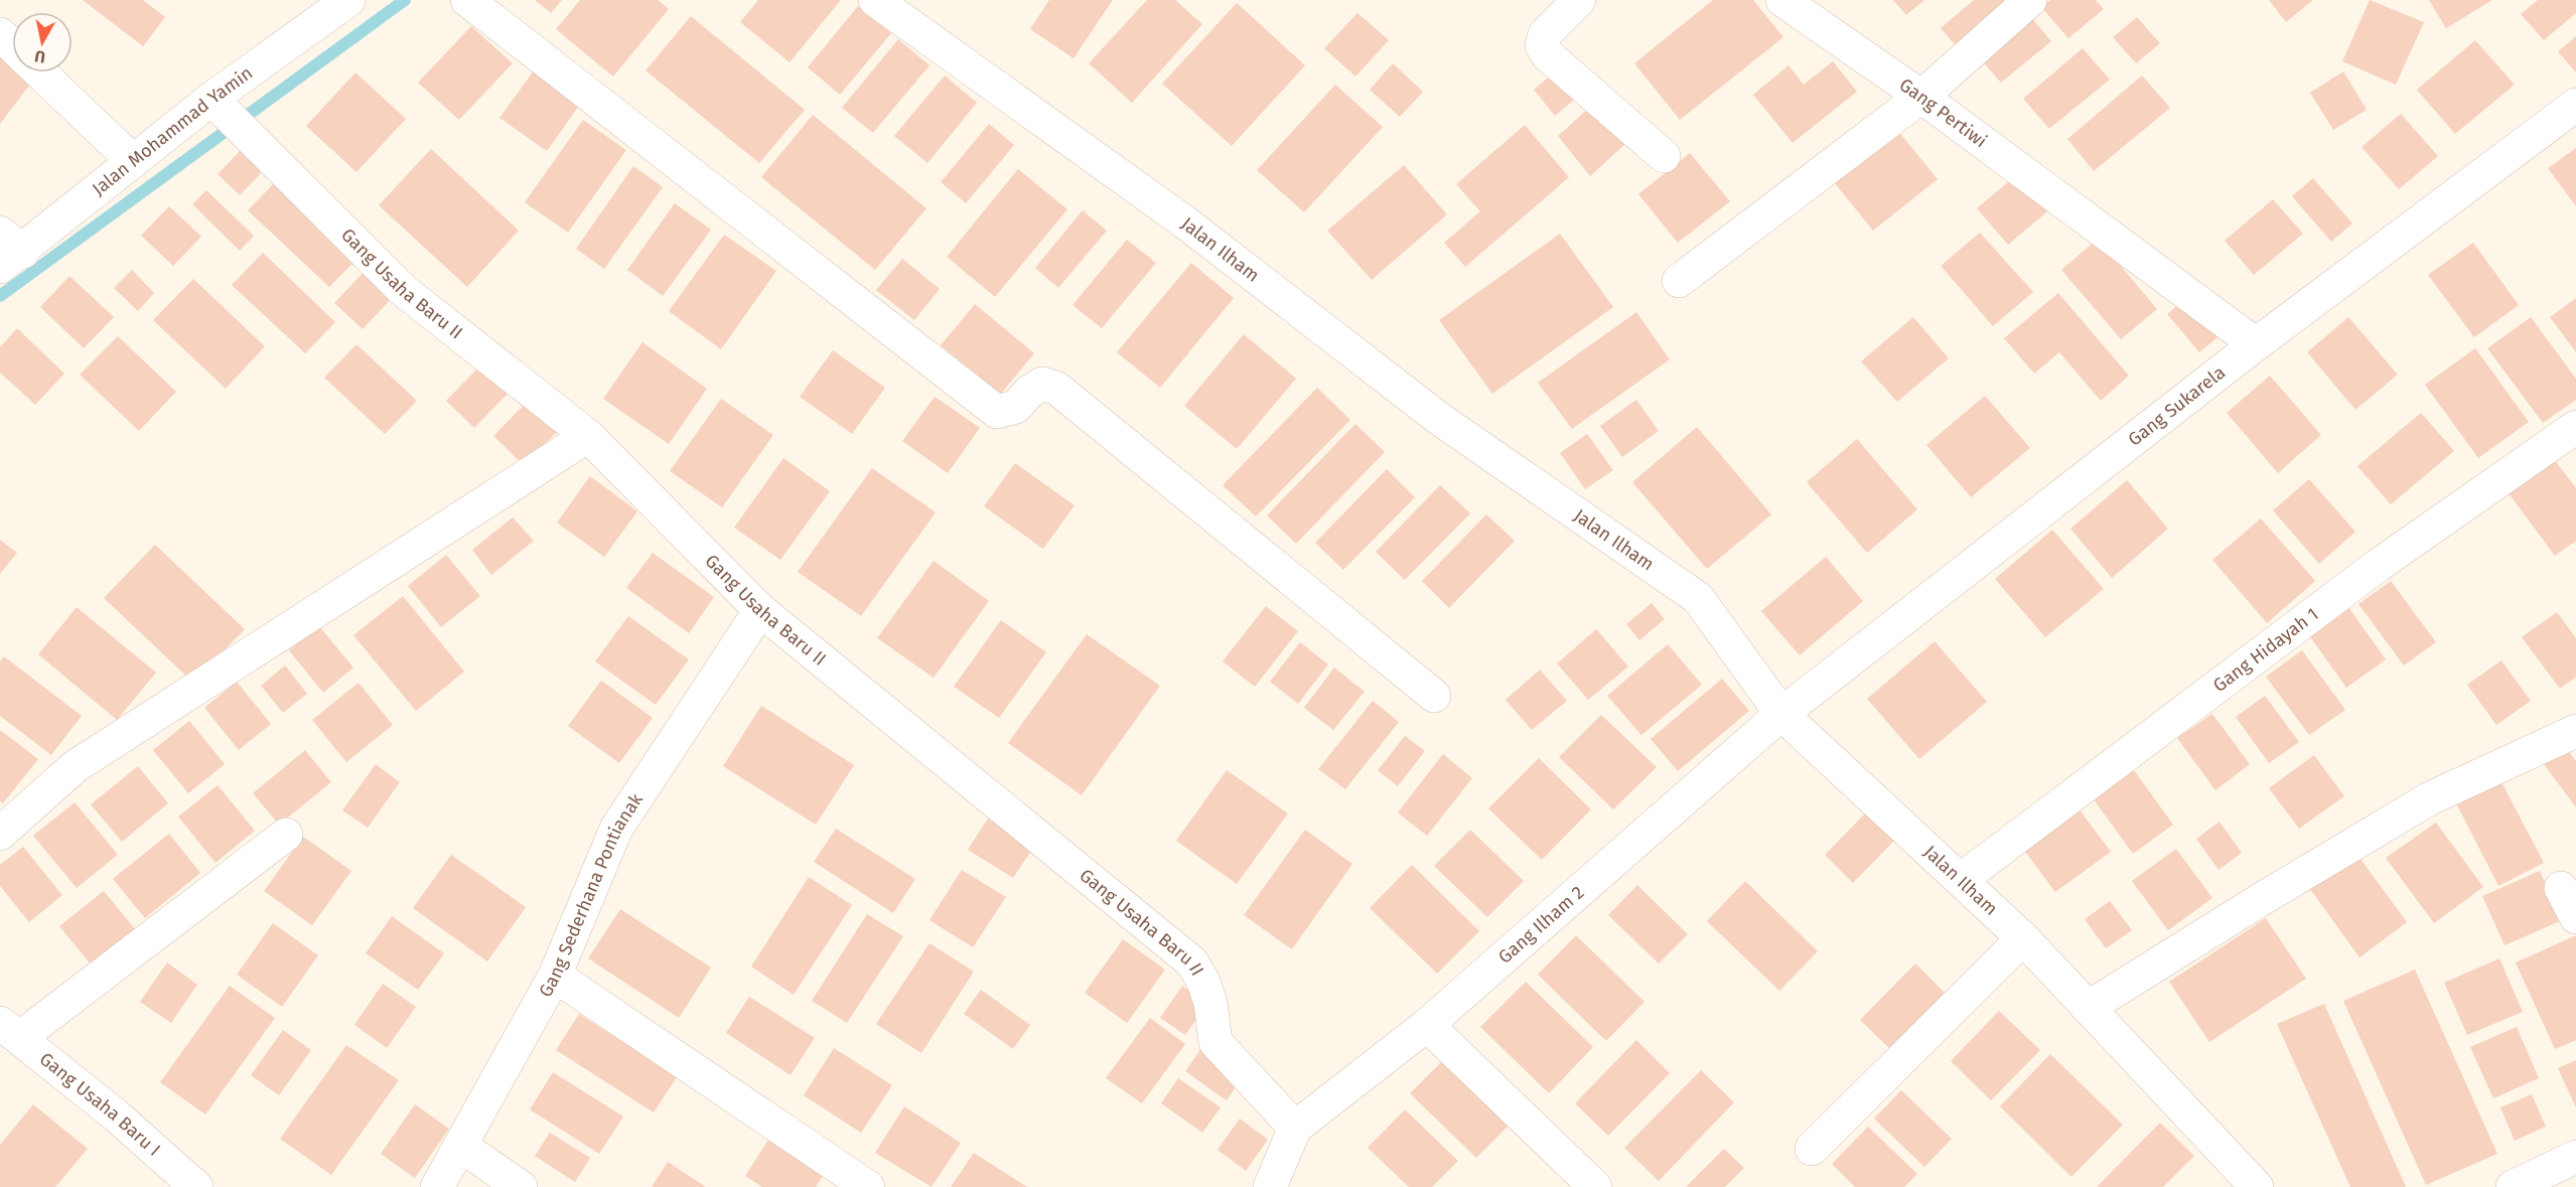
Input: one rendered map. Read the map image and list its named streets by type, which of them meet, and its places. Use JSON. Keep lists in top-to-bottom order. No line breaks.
{"streets":{"street":["Gang Pertiwi","Jalan Mohammad Yamin","Jalan Ilham","Gang Usaha Baru II","Gang Sukarela","Gang Hidayah 1","Gang Sederhana Pontianak","Gang Ilham 2","Gang Usaha Baru I"]},"crossings":[["Gang Pertiwi","Gang Sukarela"],["Jalan Mohammad Yamin","Gang Usaha Baru II"],["Jalan Ilham","Gang Sukarela"],["Jalan Ilham","Gang Hidayah 1"],["Jalan Ilham","Gang Ilham 2"],["Gang Usaha Baru II","Gang Sederhana Pontianak"],["Gang Usaha Baru II","Gang Ilham 2"],["Gang Sukarela","Gang Ilham 2"]],"north":"bottom"}
